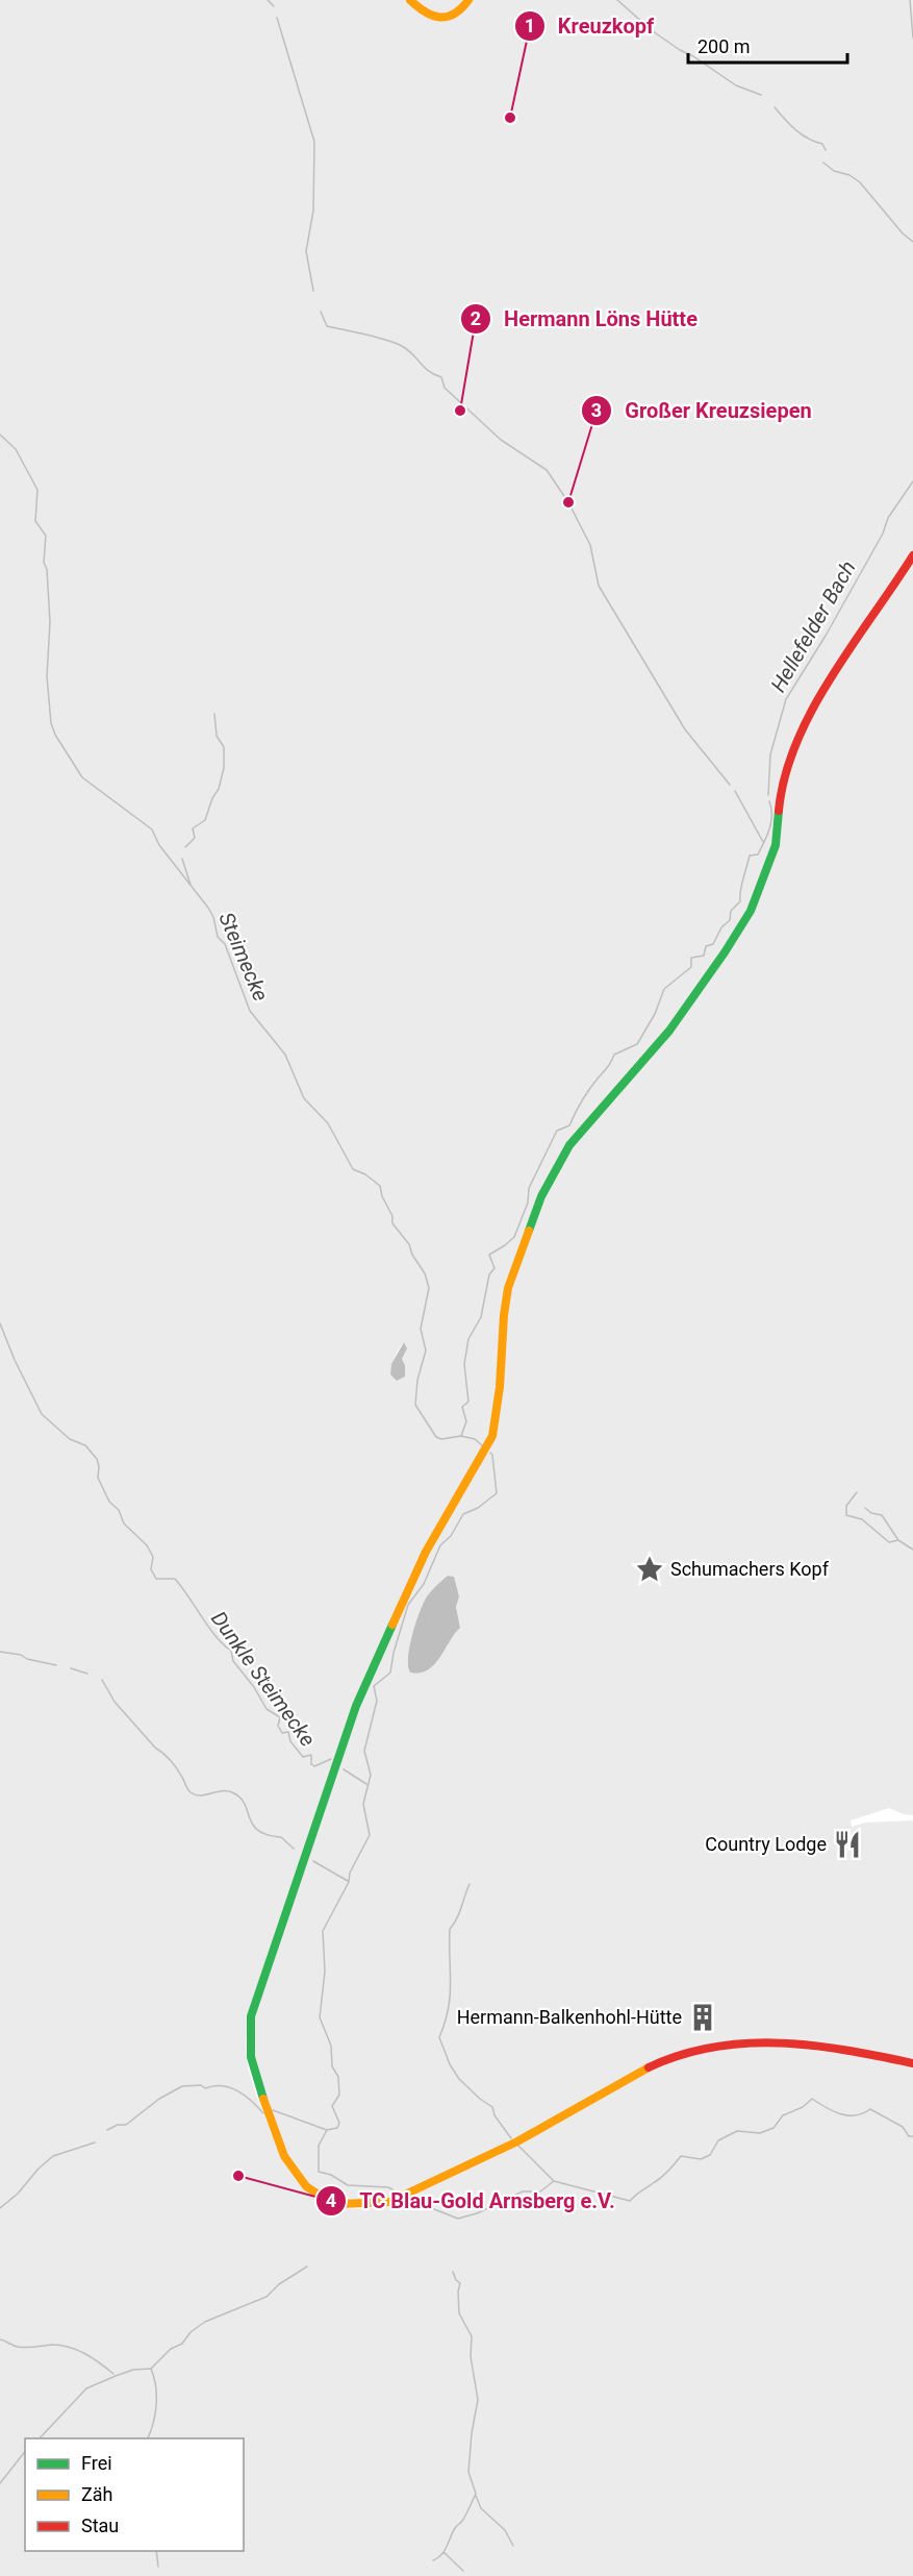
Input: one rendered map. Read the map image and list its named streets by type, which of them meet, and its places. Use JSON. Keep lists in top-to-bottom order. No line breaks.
{"water":["Hellefelder Bach","Steimecke","Dunkle Steimecke"],"places":{"other":["Kreuzkopf","Hermann Löns Hütte","Großer Kreuzsiepen","TC Blau-Gold Arnsberg e.V."],"place":["Schumachers Kopf"],"restaurant":["Country Lodge"],"building":["Hermann-Balkenhohl-Hütte"]},"legend":["Frei","Zäh","Stau"],"scale_bar":"200 m"}
